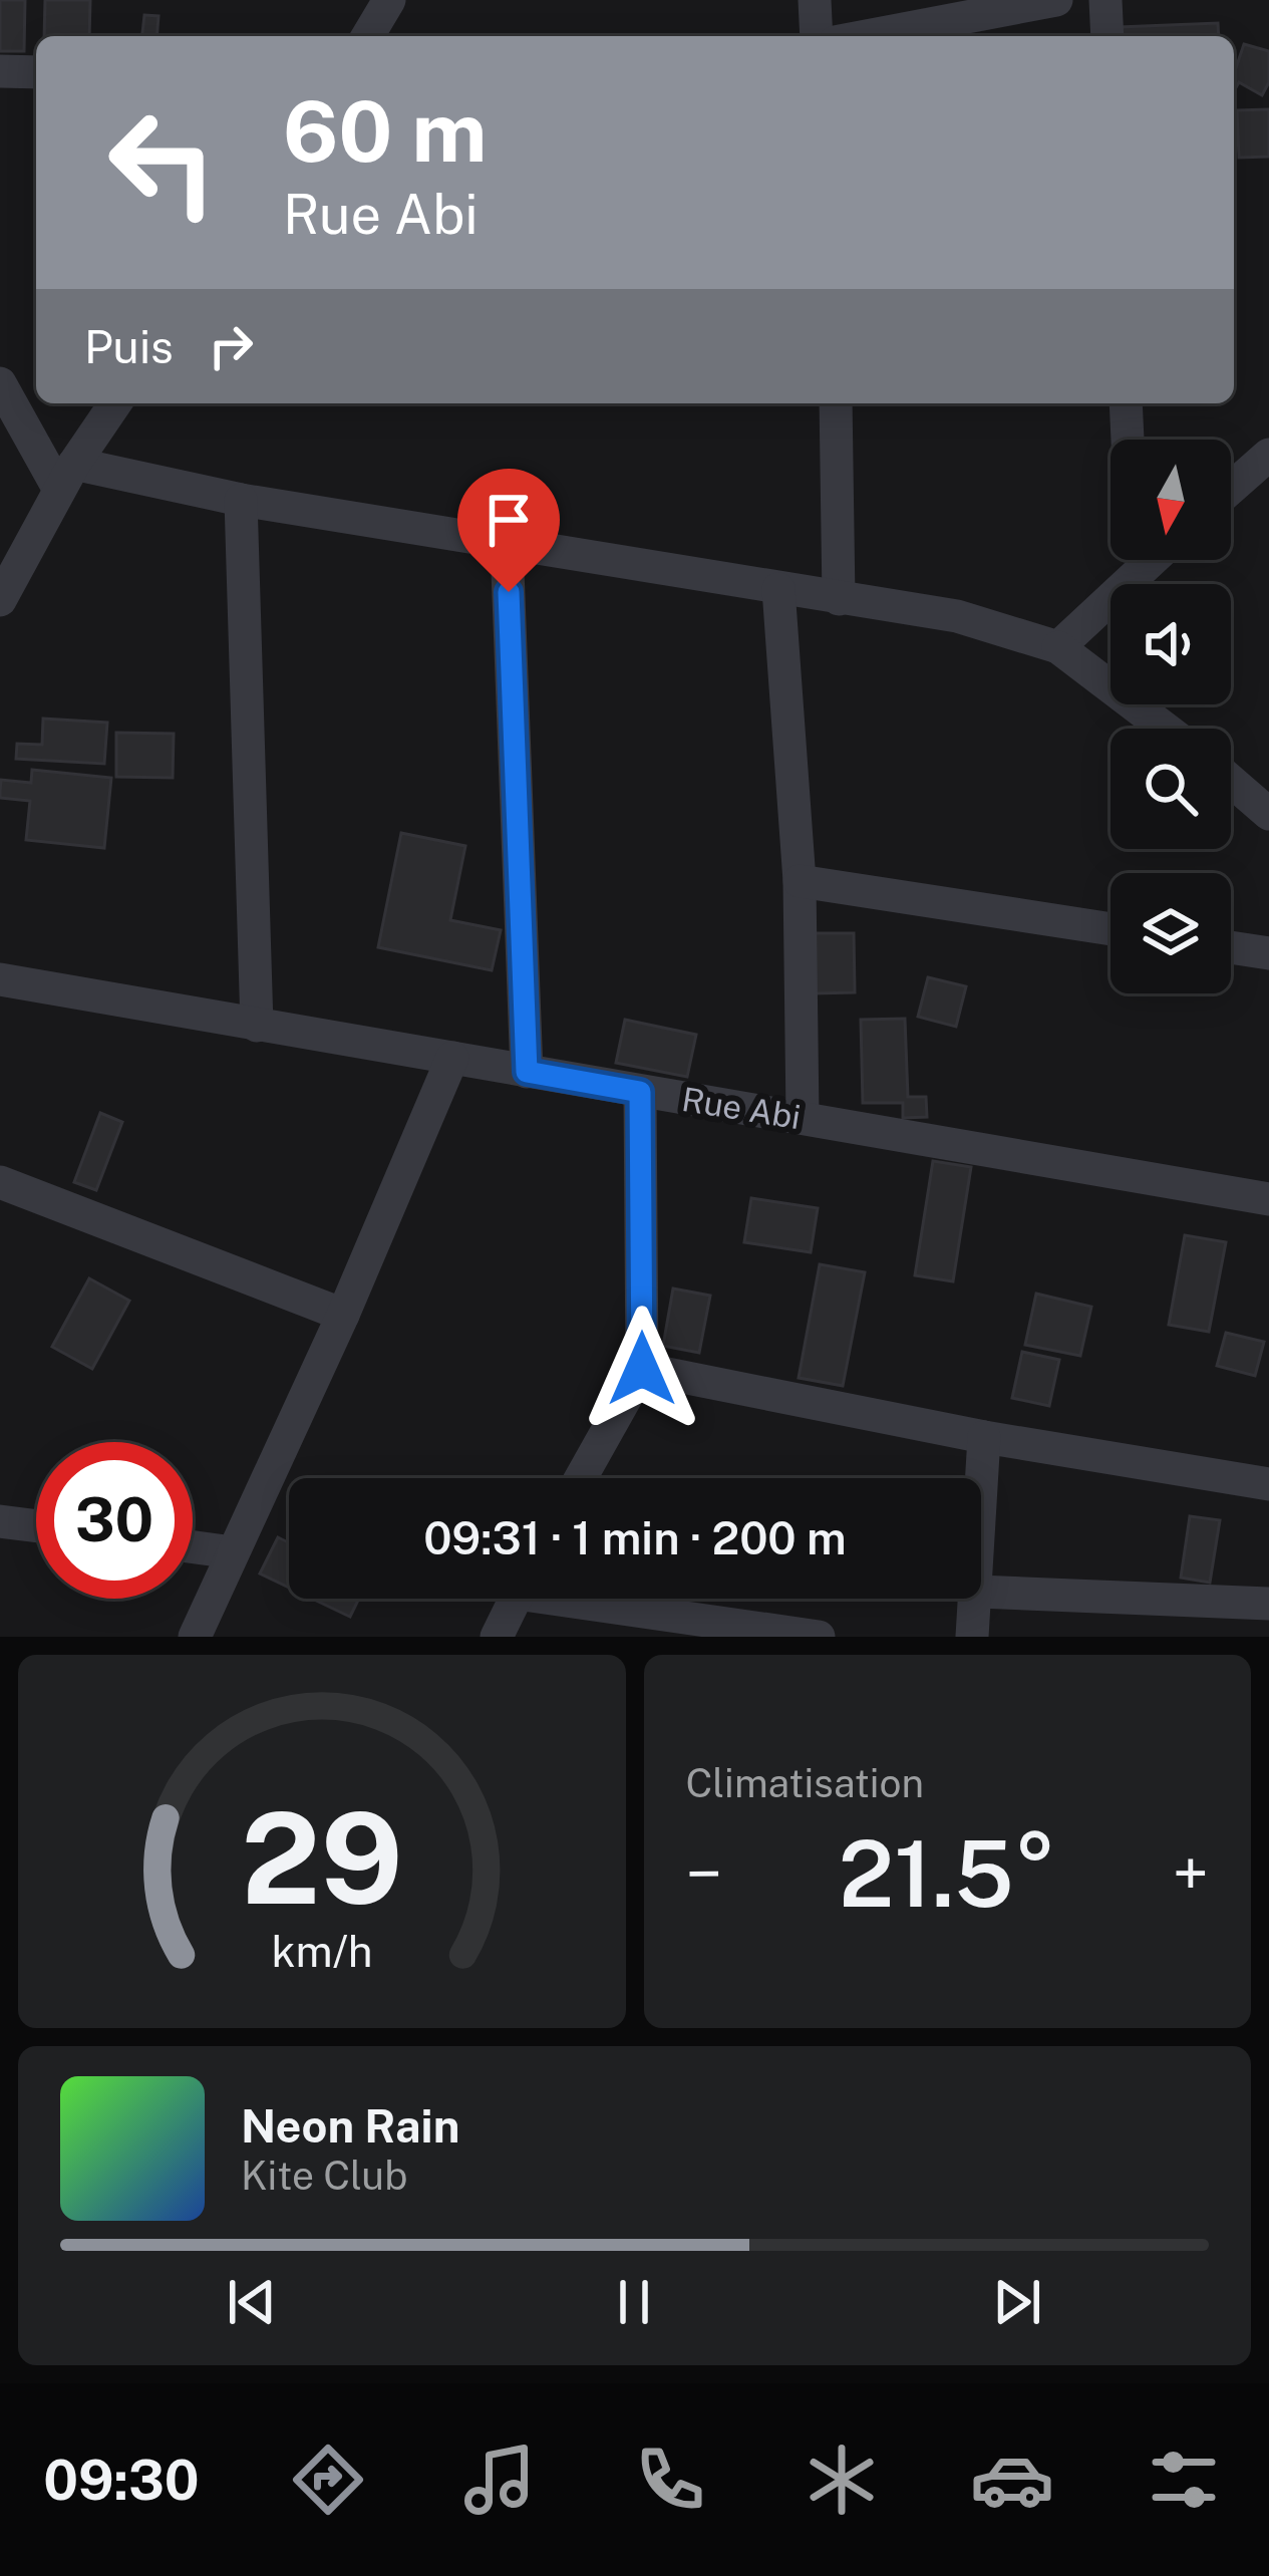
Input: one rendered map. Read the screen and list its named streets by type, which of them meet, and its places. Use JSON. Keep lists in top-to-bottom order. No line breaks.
{"streets":{"street":["Rue Abi"]},"north":"bottom","page":{"turn":["60 m","Rue Abi"],"then":"Puis","limit":"30","trip":"09:31 · 1 min · 200 m","tile":"Climatisation","heat":["−","21.5°","+"],"song":["Neon Rain","Kite Club"],"tabs":"09:30","gauge":["29","km/h"]}}
